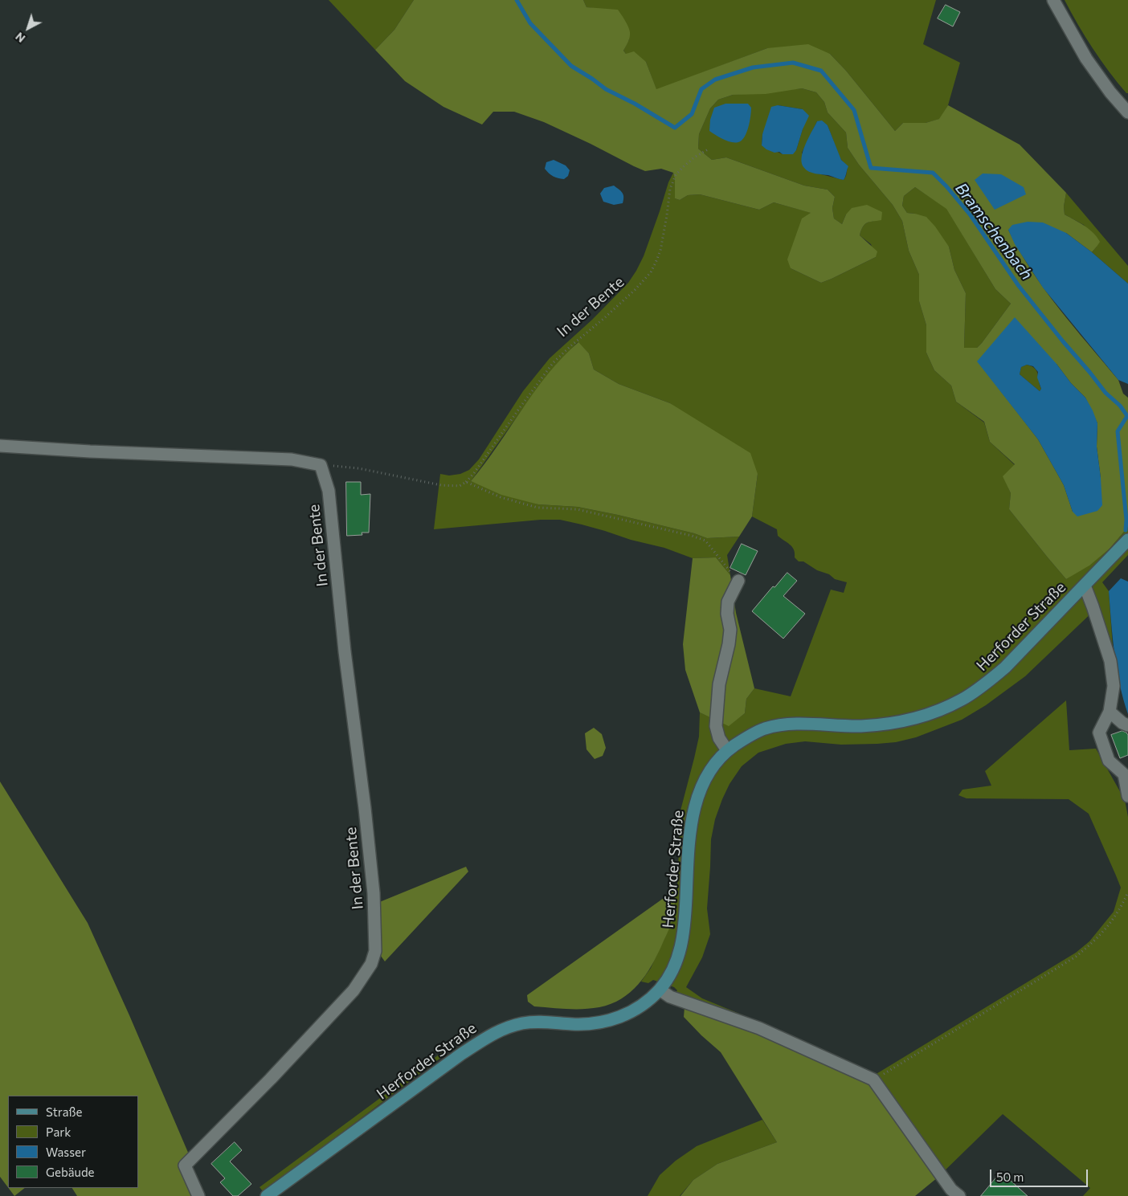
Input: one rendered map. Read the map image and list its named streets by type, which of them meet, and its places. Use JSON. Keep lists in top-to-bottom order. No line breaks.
{"streets":{"main road":["Herforder Straße"],"street":["In der Bente"]},"water":["Bramschenbach"],"legend":["Straße","Park","Wasser","Gebäude"],"scale_bar":"50 m","north":"bottom left"}
